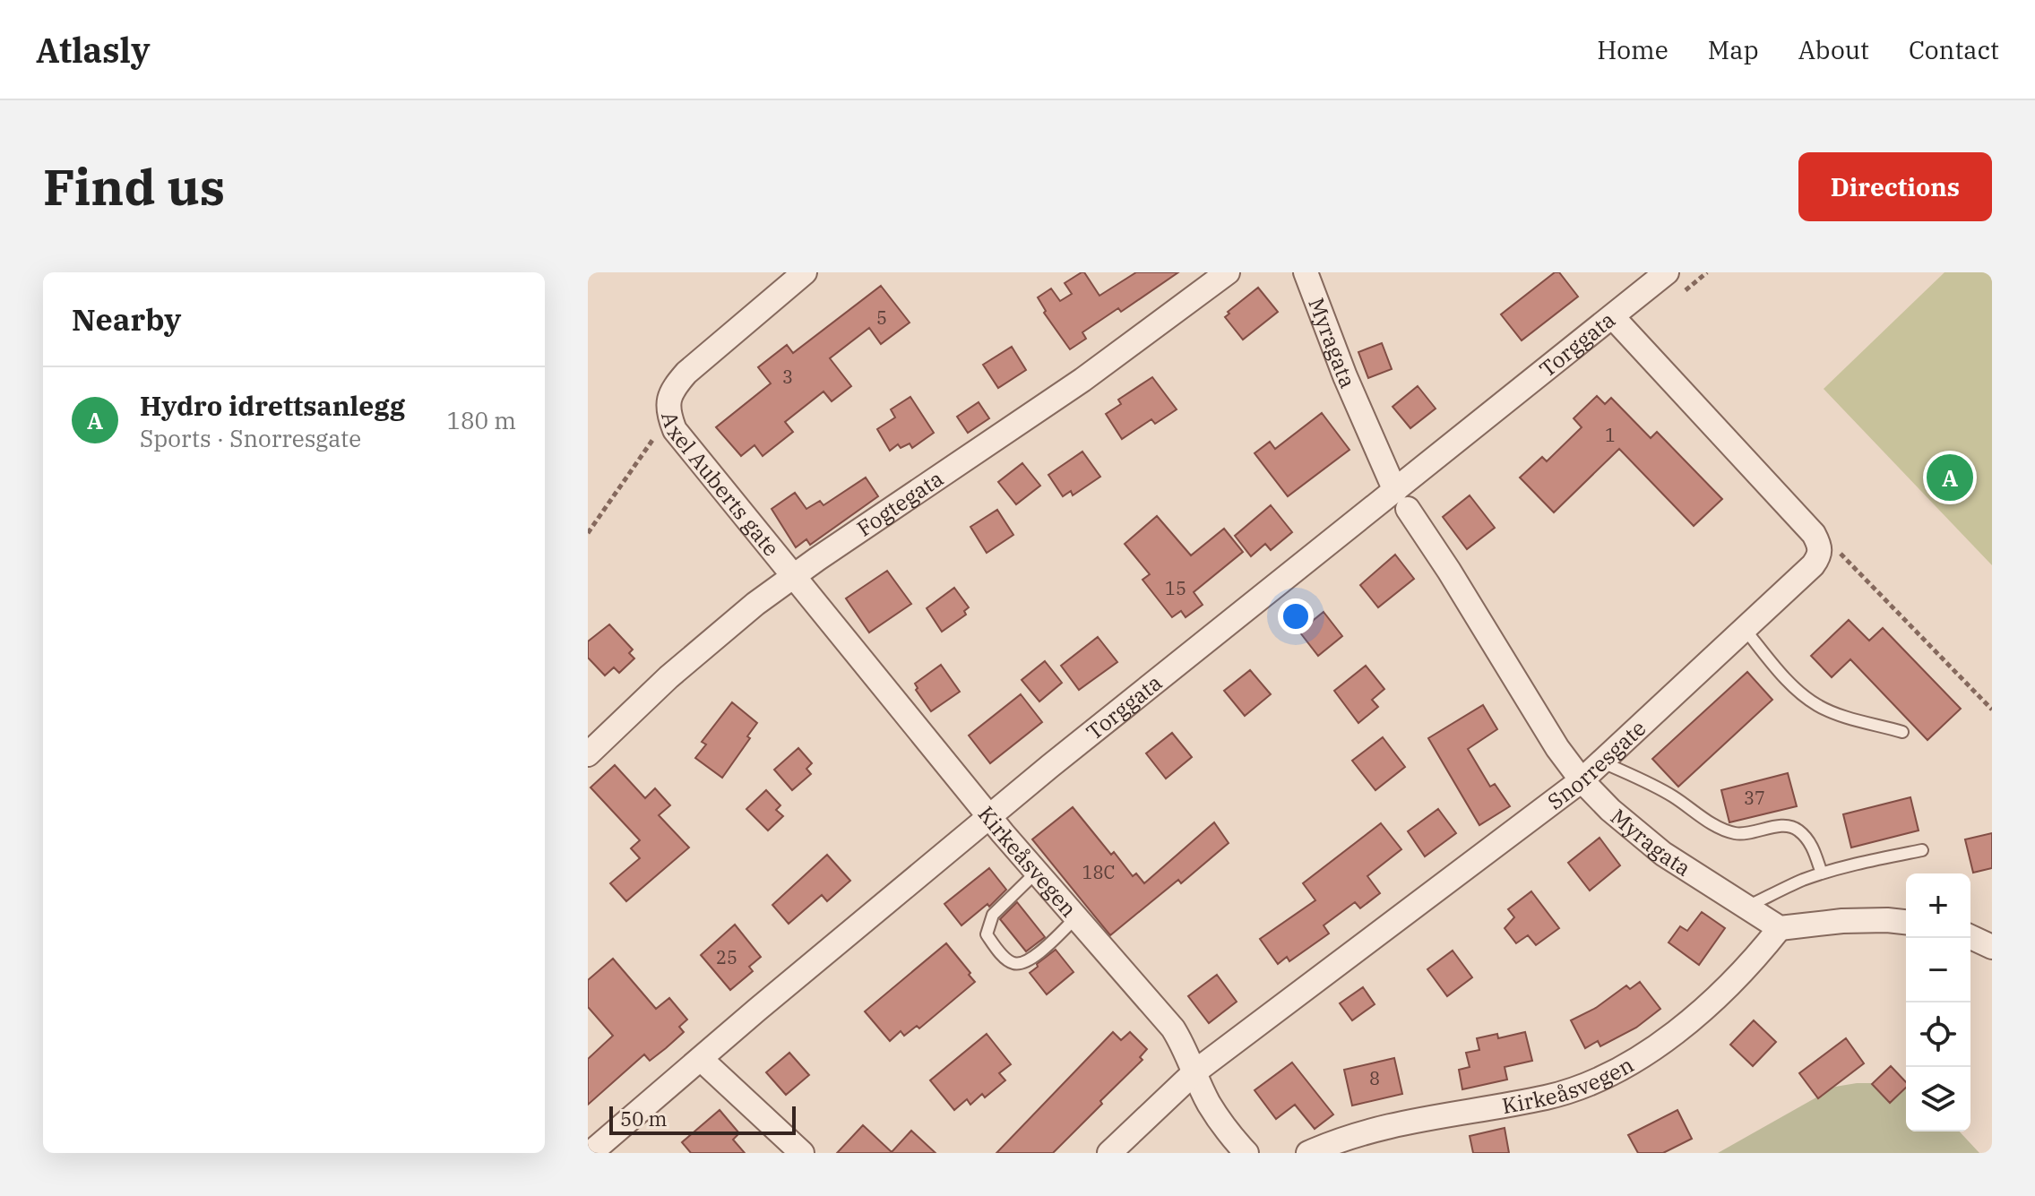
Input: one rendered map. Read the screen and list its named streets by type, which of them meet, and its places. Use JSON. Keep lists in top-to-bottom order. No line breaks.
{"streets":{"street":["Myragata","Torggata","Axel Auberts gate","Fogtegata","Snorresgate","Kirkeåsvegen"]},"crossings":[["Myragata","Torggata"],["Myragata","Snorresgate"],["Myragata","Kirkeåsvegen"],["Torggata","Kirkeåsvegen"],["Axel Auberts gate","Fogtegata"],["Axel Auberts gate","Kirkeåsvegen"],["Fogtegata","Kirkeåsvegen"],["Snorresgate","Kirkeåsvegen"]],"house_numbers":["5","3","1","15","37","18C","25","8"],"scale_bar":"50 m","page":{"header":"Atlasly","nav":["Home","Map","About","Contact"],"buttons":"Directions","title":"Find us","heading":"Nearby","list":[{"mark":"A","name":"Hydro idrettsanlegg","note":"Sports · Snorresgate","value":"180 m"}],"pins":"A","map_buttons":["+","−"],"scale":"50 m"}}
